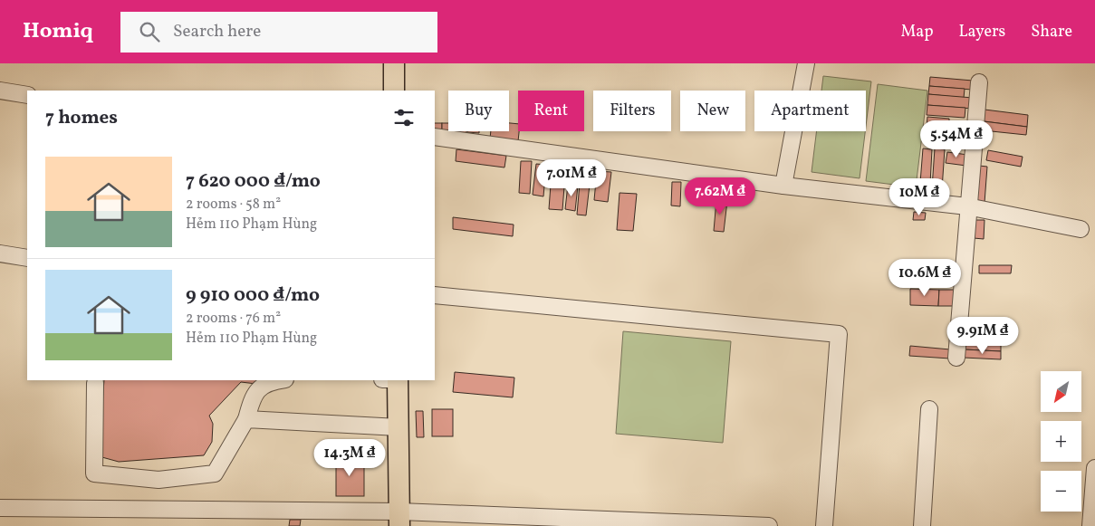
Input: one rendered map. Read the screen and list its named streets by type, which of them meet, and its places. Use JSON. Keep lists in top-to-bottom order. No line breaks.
{"north":"bottom left","page":{"header":"Homiq","search":"Search here","nav":["Map","Layers","Share"],"chip":["Buy","Rent","Filters","New","Apartment"],"heading":"7 homes","price":["5.54M ₫","7.01M ₫","7.62M ₫","10M ₫","10.6M ₫","9.91M ₫","14.3M ₫"],"list":[{"name":"7 620 000 ₫/mo","note":"2 rooms · 58 m² · Hẻm 110 Phạm Hùng"},{"name":"9 910 000 ₫/mo","note":"2 rooms · 76 m² · Hẻm 110 Phạm Hùng"}],"map_buttons":["+","−"]}}
